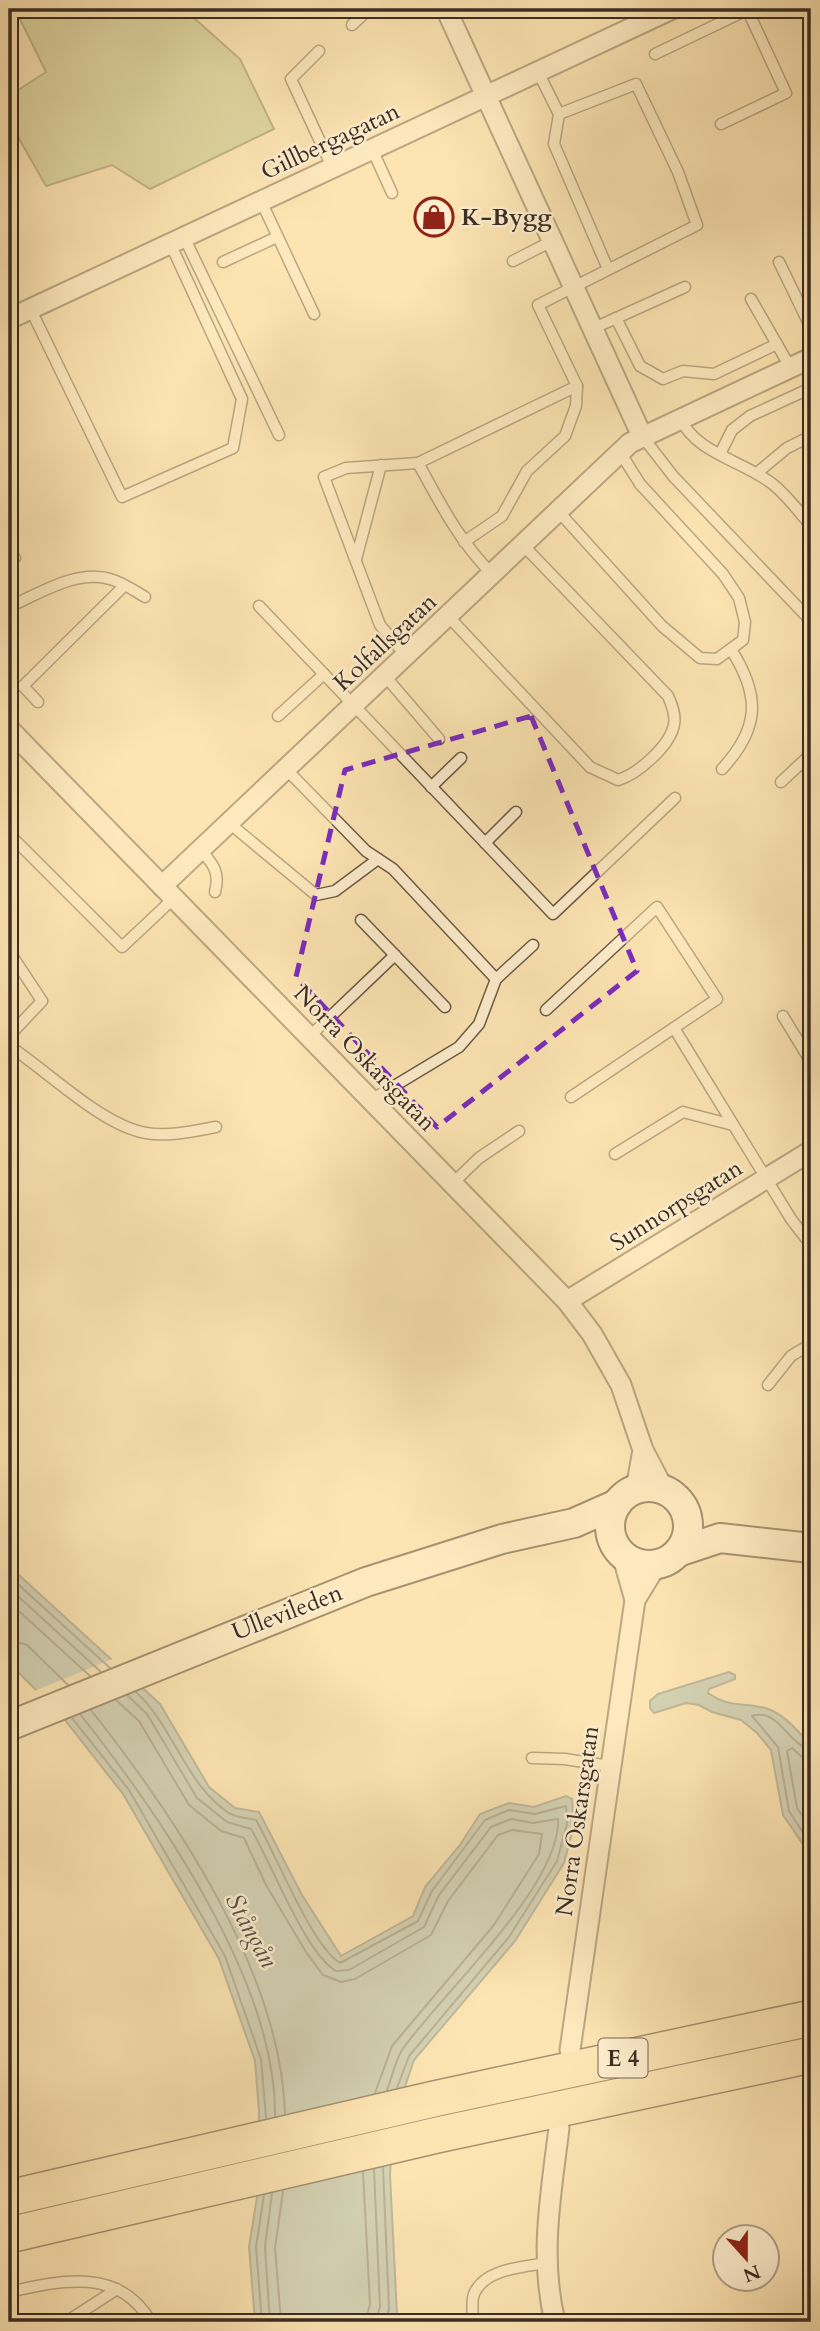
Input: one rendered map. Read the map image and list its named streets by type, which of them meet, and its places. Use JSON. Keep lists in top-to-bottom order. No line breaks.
{"streets":{"highway":["E 4"],"main road":["Ullevileden"],"street":["Gillbergagatan","Kolfallsgatan","Norra Oskarsgatan","Sunnorpsgatan"]},"crossings":[["Kolfallsgatan","Norra Oskarsgatan"],["Norra Oskarsgatan","Sunnorpsgatan"],["Norra Oskarsgatan","Ullevileden"]],"water":["Stångån"],"places":{"shop":["K-Bygg"]},"north":"bottom"}
